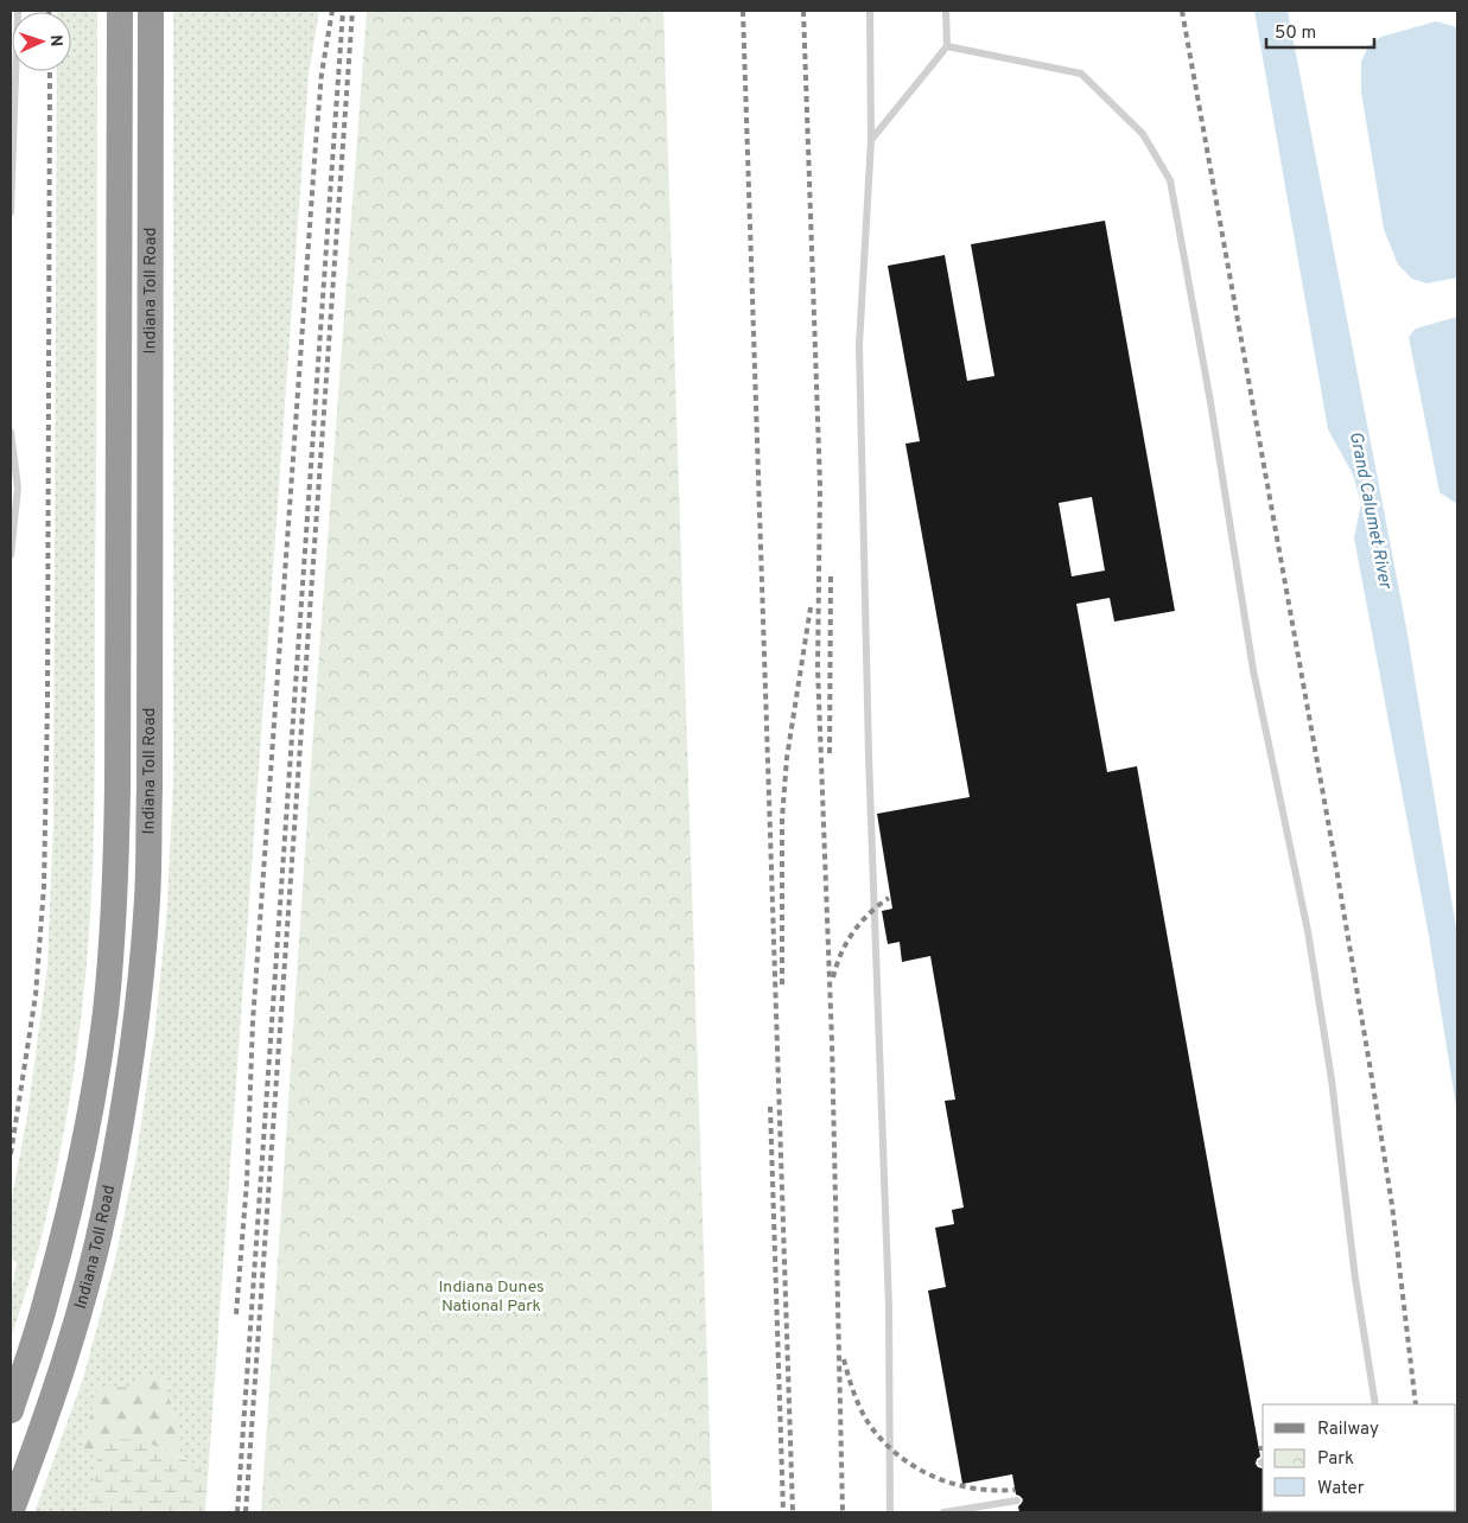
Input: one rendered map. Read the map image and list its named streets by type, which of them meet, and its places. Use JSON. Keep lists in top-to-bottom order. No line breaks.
{"streets":{"highway":["Indiana Toll Road"]},"water":["Grand Calumet River"],"parks":["Indiana Dunes National Park"],"legend":["Railway","Park","Water"],"scale_bar":"50 m","north":"right"}
